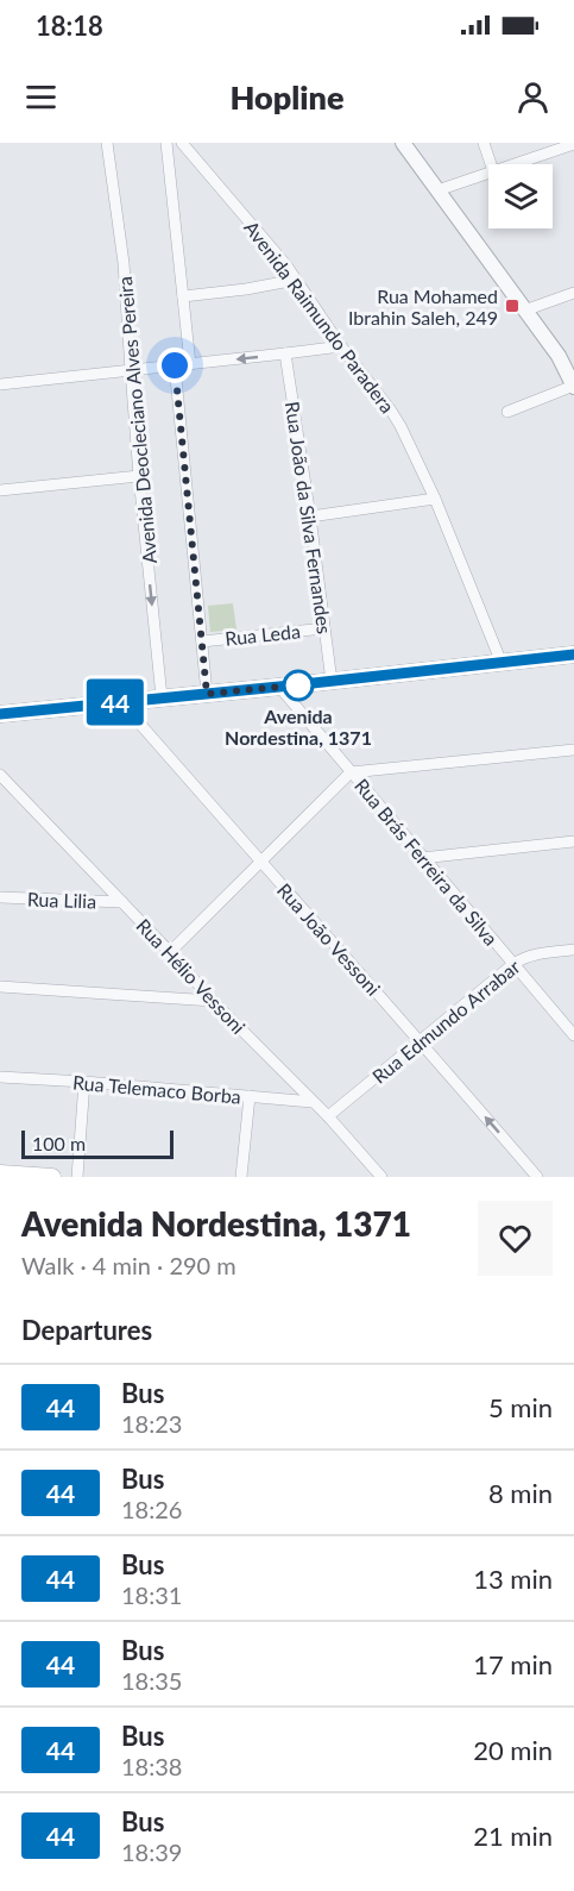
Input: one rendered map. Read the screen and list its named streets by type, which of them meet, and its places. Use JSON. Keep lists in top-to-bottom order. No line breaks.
{"streets":{"street":["Avenida Raimundo Paradera","Avenida Deocleciano Alves Pereira","Rua João da Silva Fernandes","Rua Leda","Rua Brás Ferreira da Silva","Rua Lilia","Rua João Vessoni","Rua Hélio Vessoni","Rua Edmundo Arrabar","Rua Telemaco Borba"]},"crossings":[["Rua João da Silva Fernandes","Rua Leda"],["Rua Brás Ferreira da Silva","Rua Edmundo Arrabar"],["Rua Lilia","Rua Hélio Vessoni"],["Rua João Vessoni","Rua Edmundo Arrabar"],["Rua Hélio Vessoni","Rua Edmundo Arrabar"],["Rua Hélio Vessoni","Rua Telemaco Borba"]],"places":{"transit":["Rua Mohamed Ibrahin Saleh, 249"],"other":["Avenida Nordestina, 1371"]},"lines":["bus line 44"],"scale_bar":"100 m","page":{"status":"18:18","header":"Hopline","on_map":"44","scale":"100 m","heading":[["Avenida Nordestina, 1371","Walk · 4 min · 290 m"],"Departures"],"list":[{"mark":"44","name":"Bus","note":"18:23","value":"5 min"},{"mark":"44","name":"Bus","note":"18:26","value":"8 min"},{"mark":"44","name":"Bus","note":"18:31","value":"13 min"},{"mark":"44","name":"Bus","note":"18:35","value":"17 min"},{"mark":"44","name":"Bus","note":"18:38","value":"20 min"},{"mark":"44","name":"Bus","note":"18:39","value":"21 min"}]}}
